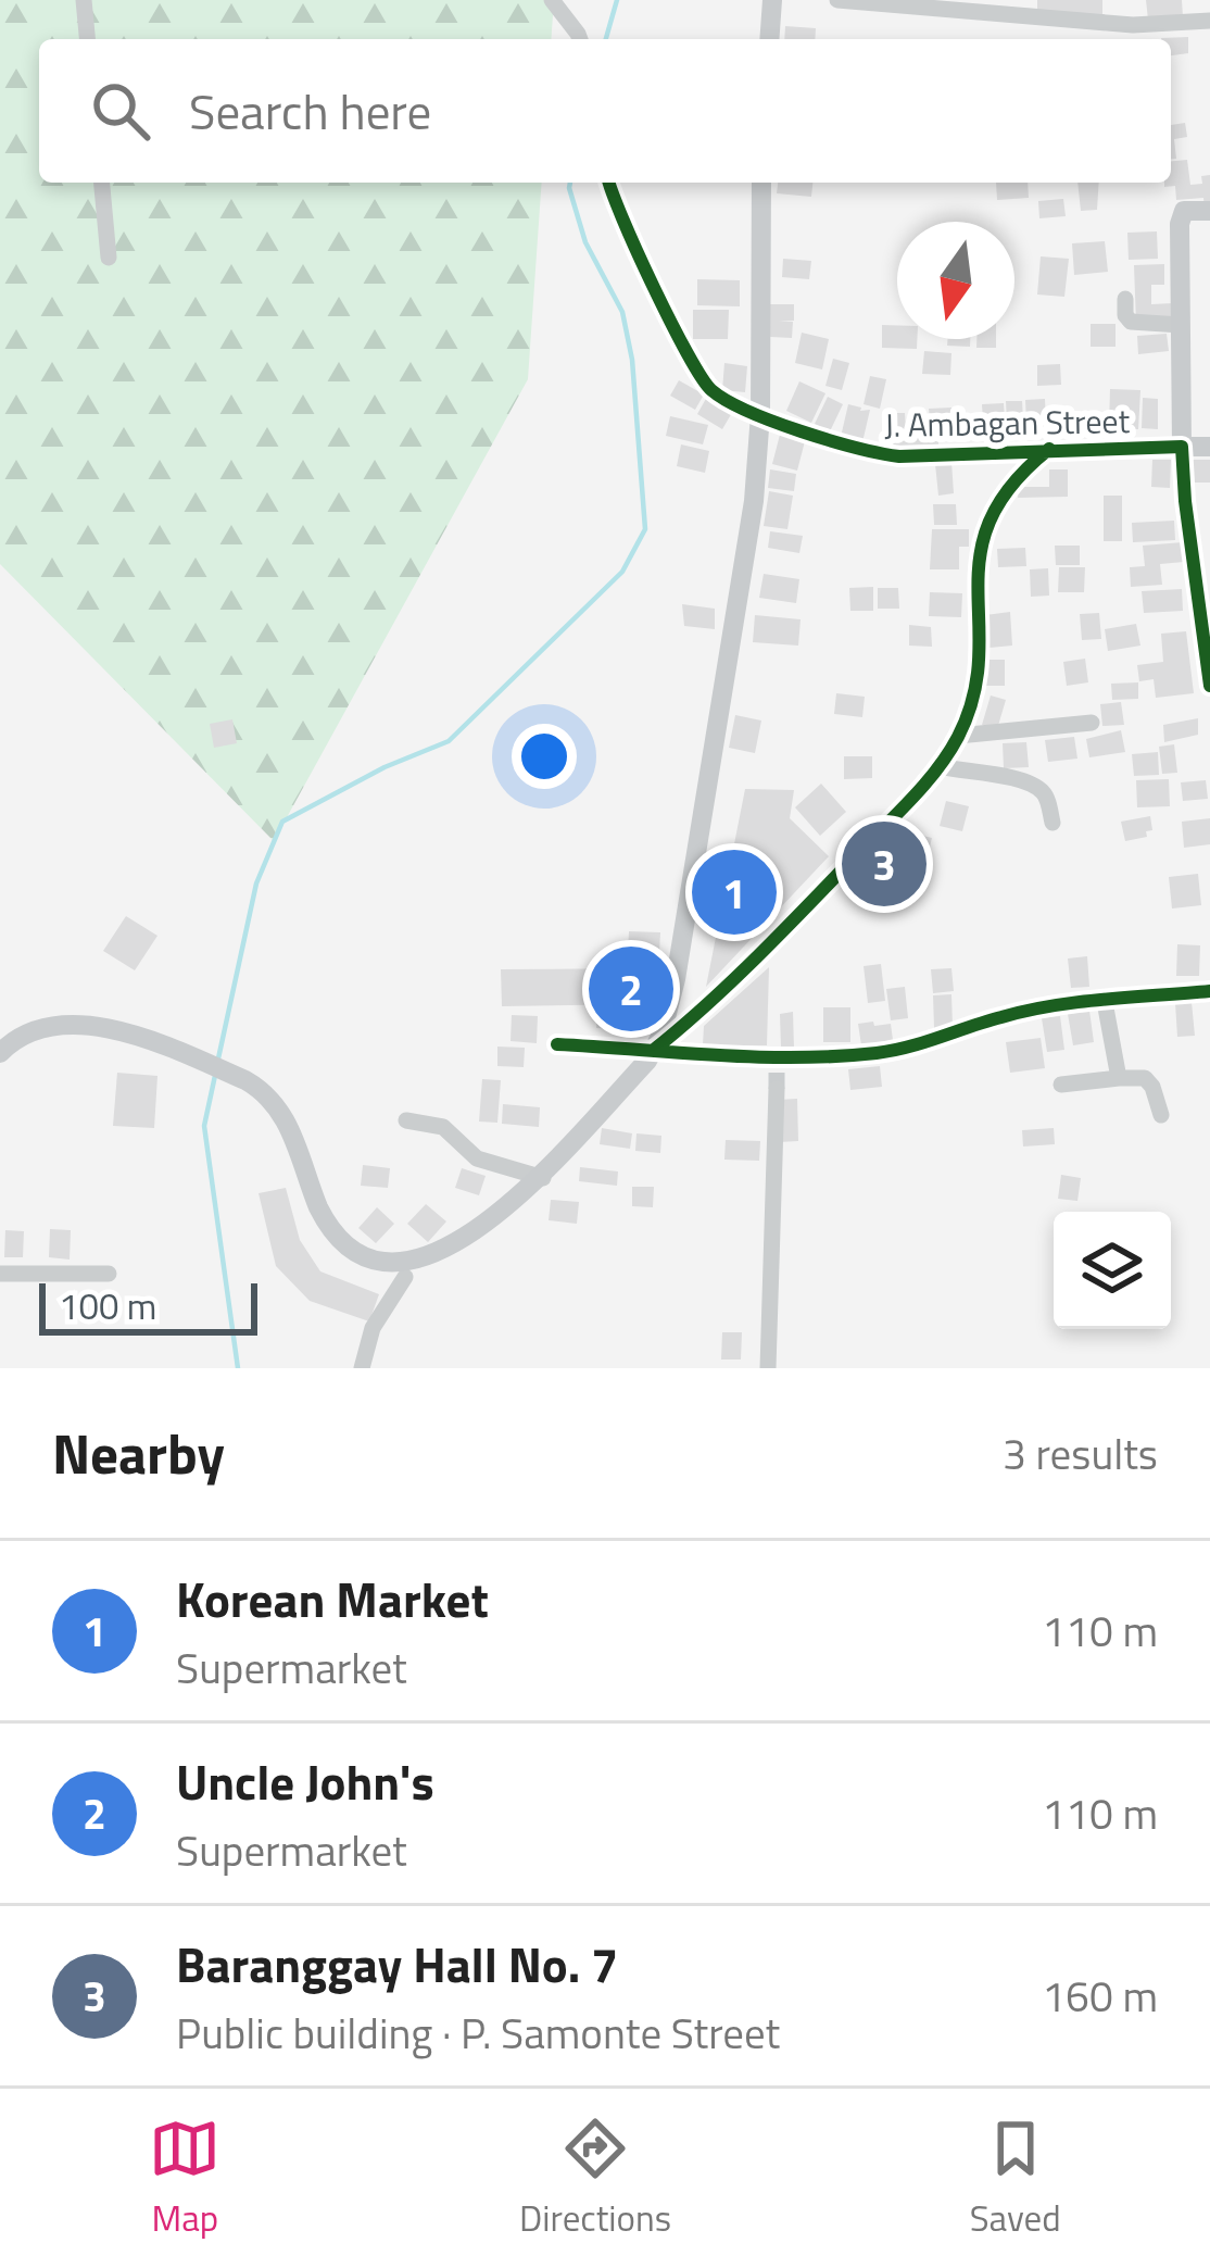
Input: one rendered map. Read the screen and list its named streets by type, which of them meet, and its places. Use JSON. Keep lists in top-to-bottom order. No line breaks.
{"streets":{"main road":["J. Ambagan Street"]},"scale_bar":"100 m","north":"bottom","page":{"search":"Search here","pins":["3","1","2"],"scale":"100 m","heading":["Nearby","3 results"],"list":[{"mark":"1","name":"Korean Market","note":"Supermarket","value":"110 m"},{"mark":"2","name":"Uncle John's","note":"Supermarket","value":"110 m"},{"mark":"3","name":"Baranggay Hall No. 7","note":"Public building · P. Samonte Street","value":"160 m"}],"nav":["Map","Directions","Saved"]}}
